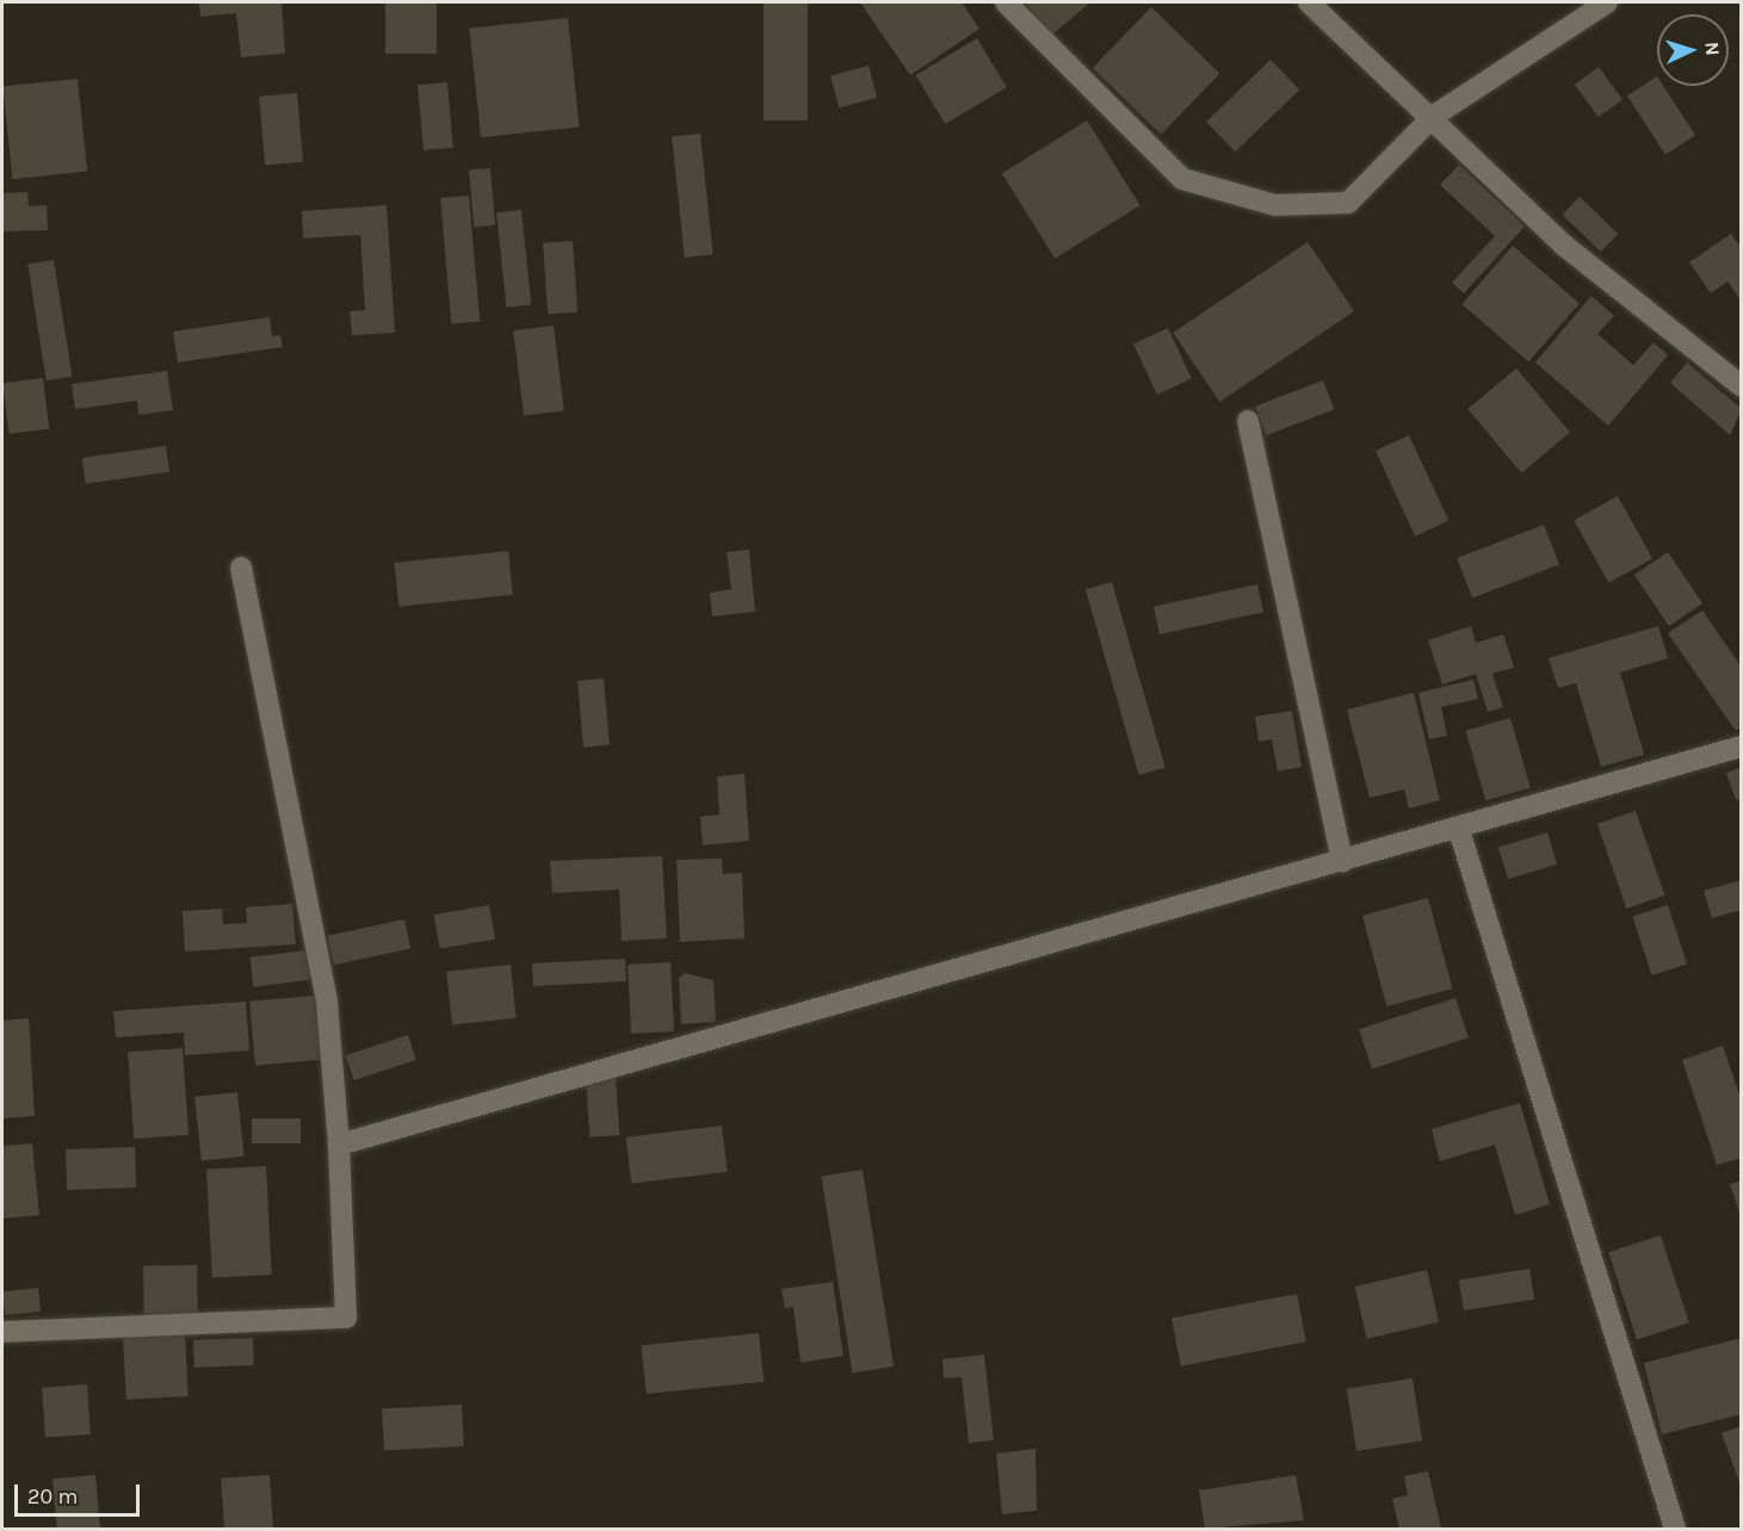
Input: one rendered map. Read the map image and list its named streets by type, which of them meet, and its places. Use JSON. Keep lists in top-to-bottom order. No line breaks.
{"scale_bar":"20 m","north":"right"}
